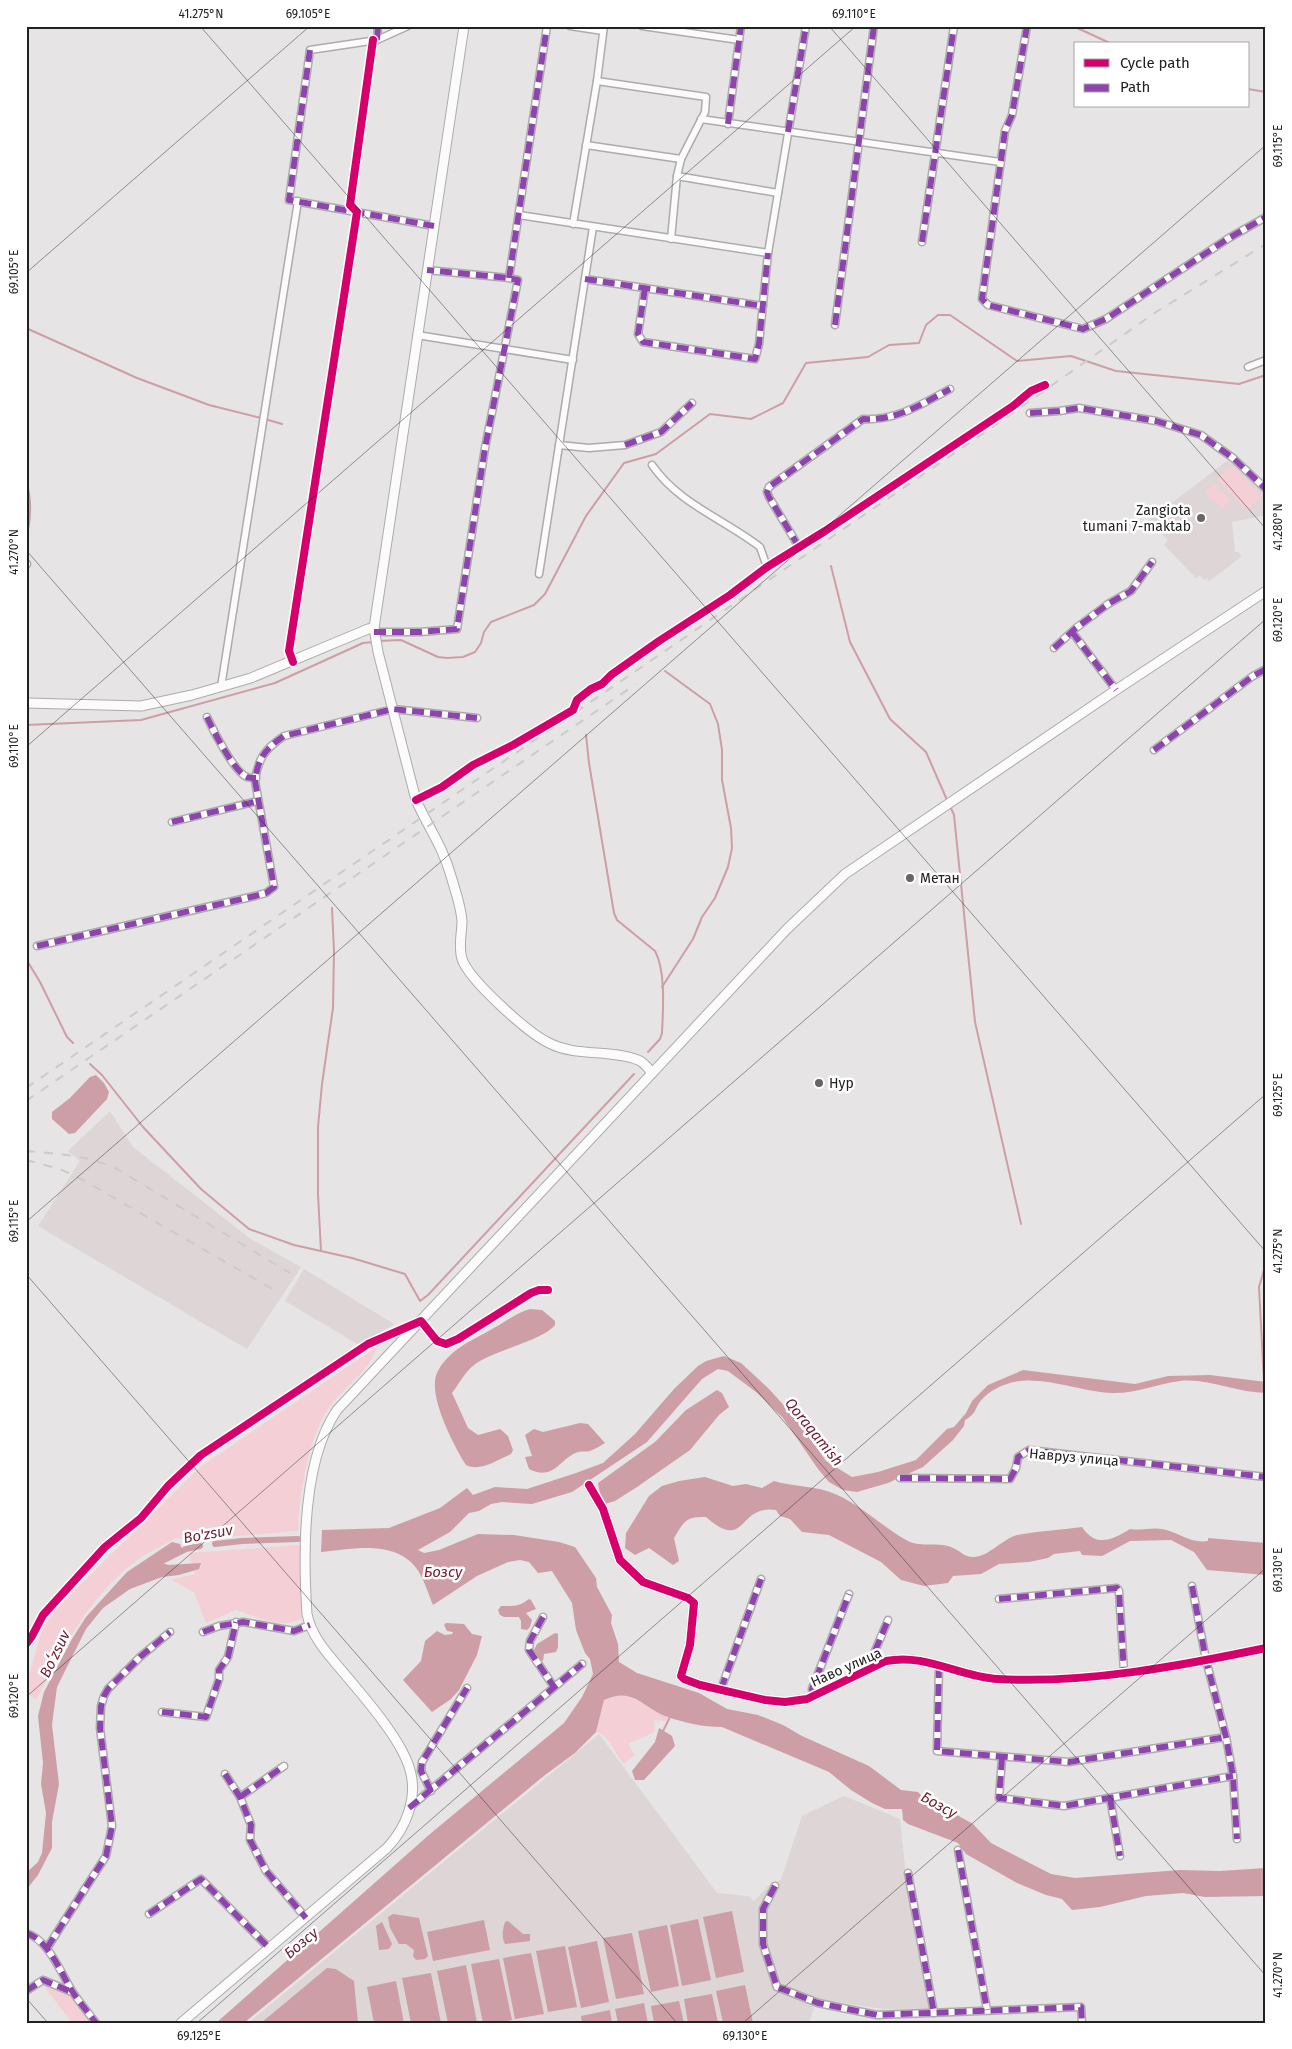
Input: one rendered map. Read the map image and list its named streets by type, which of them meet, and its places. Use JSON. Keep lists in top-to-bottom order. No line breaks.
{"streets":{"main road":["Наво улица"],"street":["Навруз улица"]},"water":["Qoraqamish","Bo'zsuv","Бозсу","Boʻzsuv"],"places":["Zangiota tumani 7-maktab","Метан","Нур"],"legend":["Cycle path","Path"],"coordinates":["41.275°N","69.105°E","69.110°E","69.115°E","41.280°N","41.270°N","69.120°E","69.125°E","69.130°E"]}
